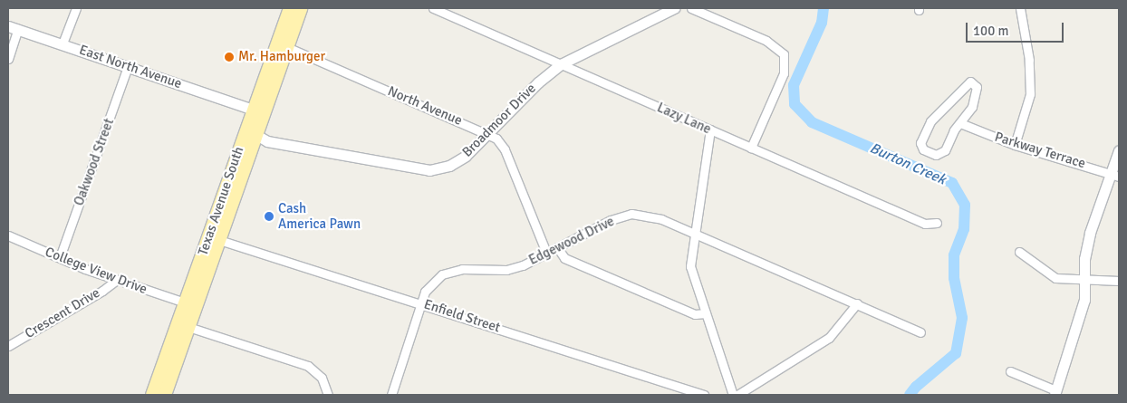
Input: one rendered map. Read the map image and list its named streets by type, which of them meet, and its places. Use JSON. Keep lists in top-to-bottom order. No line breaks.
{"streets":{"main road":["Texas Avenue South"],"street":["East North Avenue","North Avenue","Lazy Lane","Broadmoor Drive","Parkway Terrace","Oakwood Street","Edgewood Drive","College View Drive","Crescent Drive","Enfield Street"]},"crossings":[["East North Avenue","Oakwood Street"],["East North Avenue","Texas Avenue South"],["North Avenue","Broadmoor Drive"],["North Avenue","Texas Avenue South"],["North Avenue","Edgewood Drive"],["Lazy Lane","Broadmoor Drive"],["Broadmoor Drive","Texas Avenue South"],["Oakwood Street","College View Drive"],["Texas Avenue South","College View Drive"],["Texas Avenue South","Enfield Street"],["Edgewood Drive","Enfield Street"],["College View Drive","Crescent Drive"]],"water":["Burton Creek"],"places":["Mr. Hamburger","Cash America Pawn"],"scale_bar":"100 m"}
